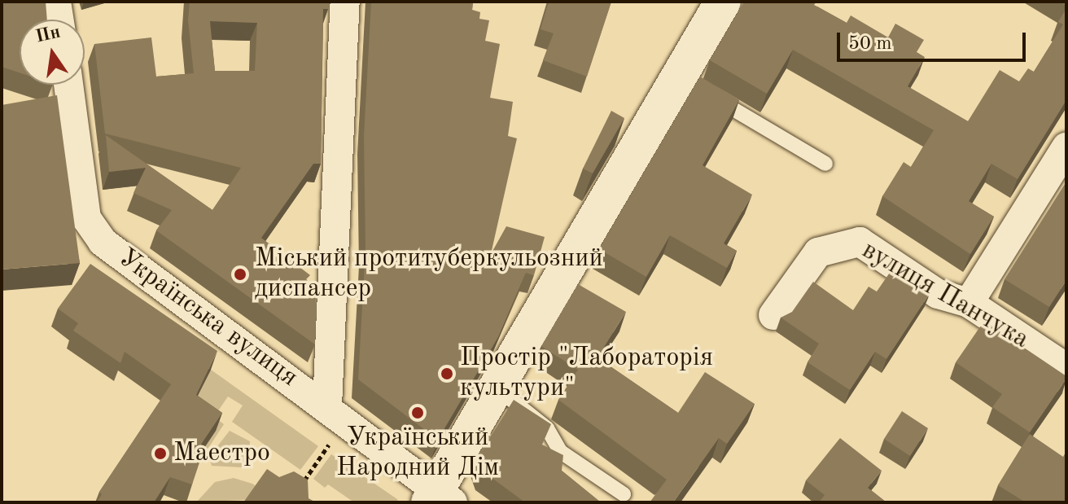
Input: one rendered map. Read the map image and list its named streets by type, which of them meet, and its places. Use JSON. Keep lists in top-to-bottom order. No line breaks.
{"streets":{"street":["вулиця Панчука","Українська вулиця"]},"places":["Міський протитуберкульозний диспансер","Простір \"Лабораторія культури\"","Український Народний Дім","Маестро"],"scale_bar":"50 m","north":"top"}
